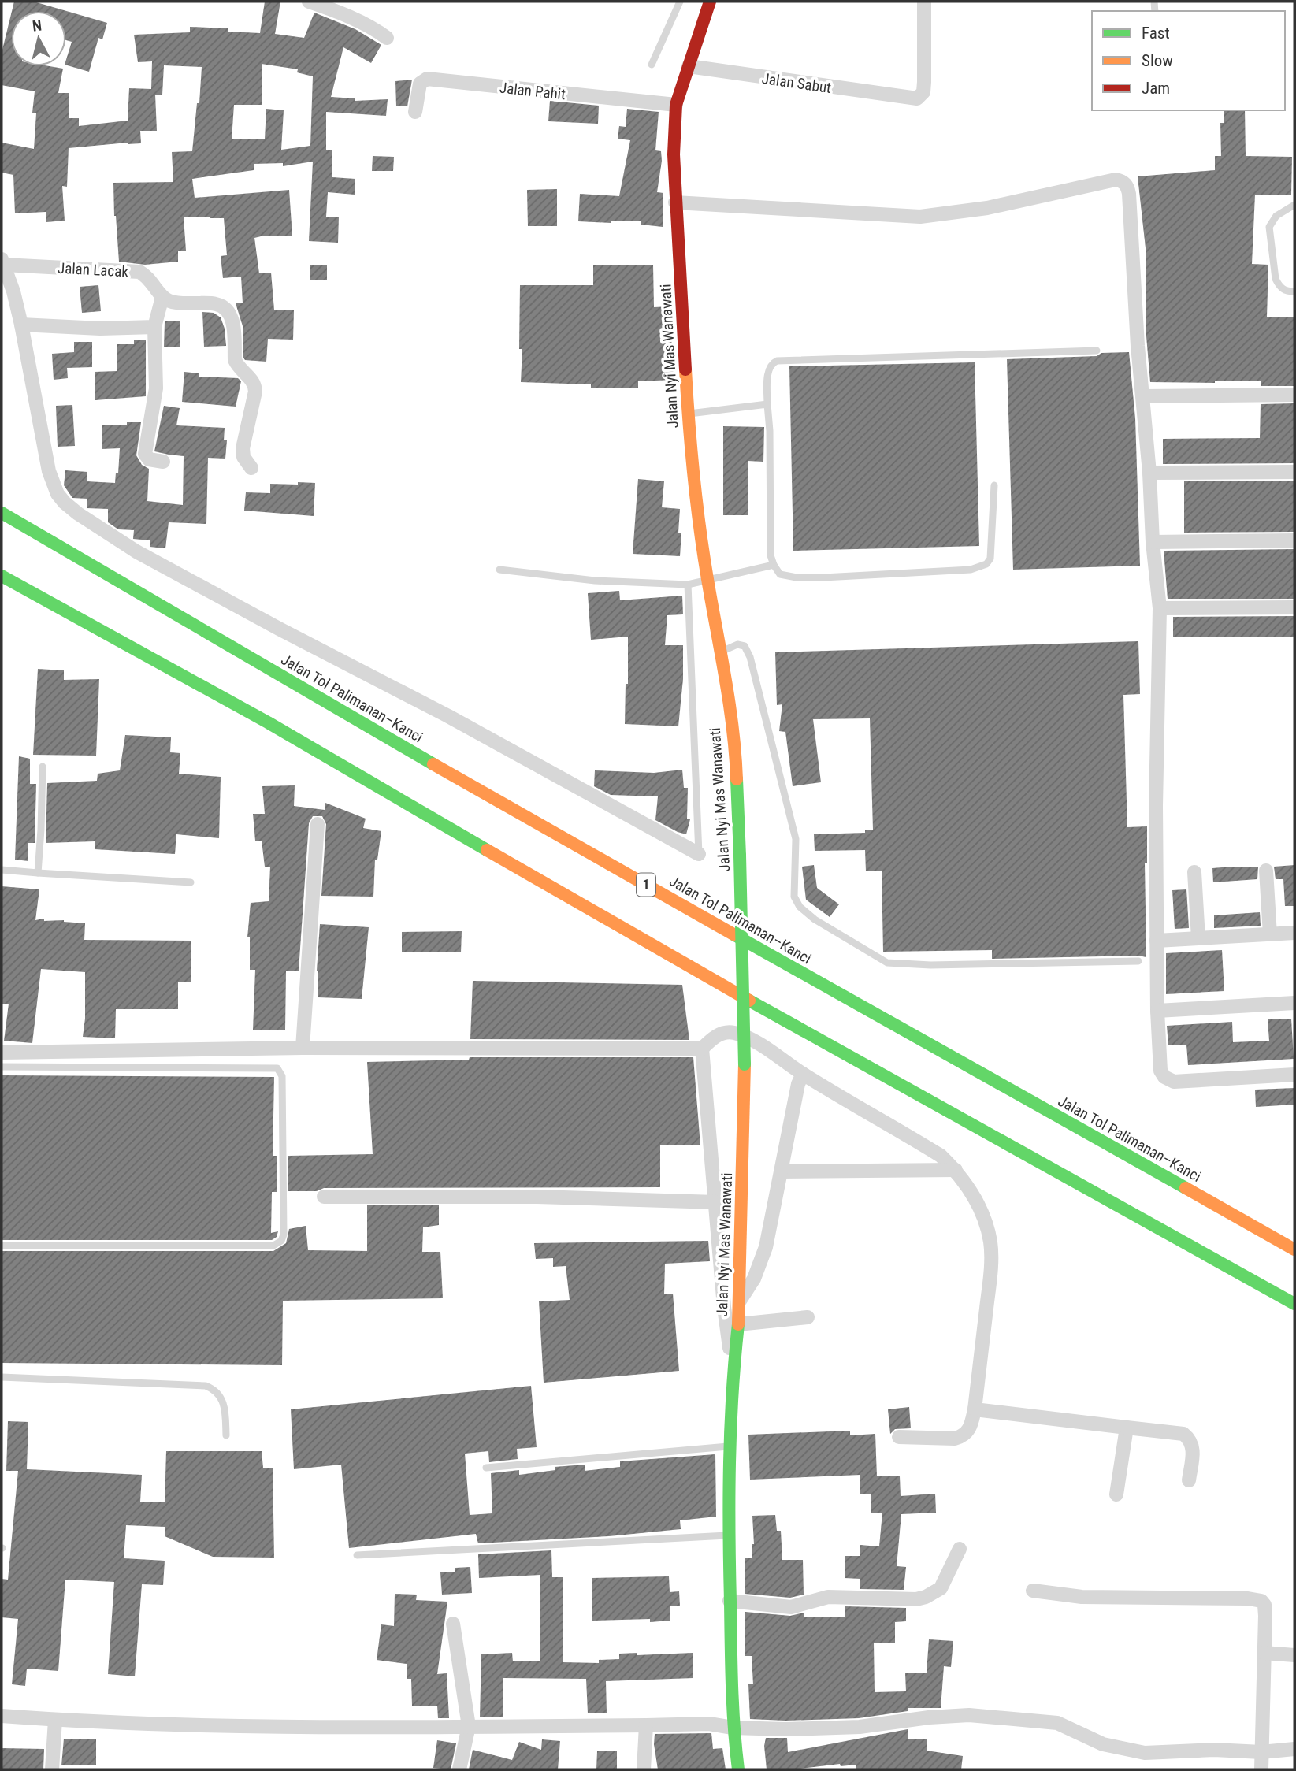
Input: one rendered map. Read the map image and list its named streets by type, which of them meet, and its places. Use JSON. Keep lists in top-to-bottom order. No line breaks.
{"streets":{"main road":["Jalan Nyi Mas Wanawati","Jalan Tol Palimanan–Kanci","1"],"street":["Jalan Sabut","Jalan Pahit","Jalan Lacak"]},"crossings":[["Jalan Sabut","Jalan Nyi Mas Wanawati"],["Jalan Pahit","Jalan Nyi Mas Wanawati"]],"legend":["Fast","Slow","Jam"],"north":"top"}
